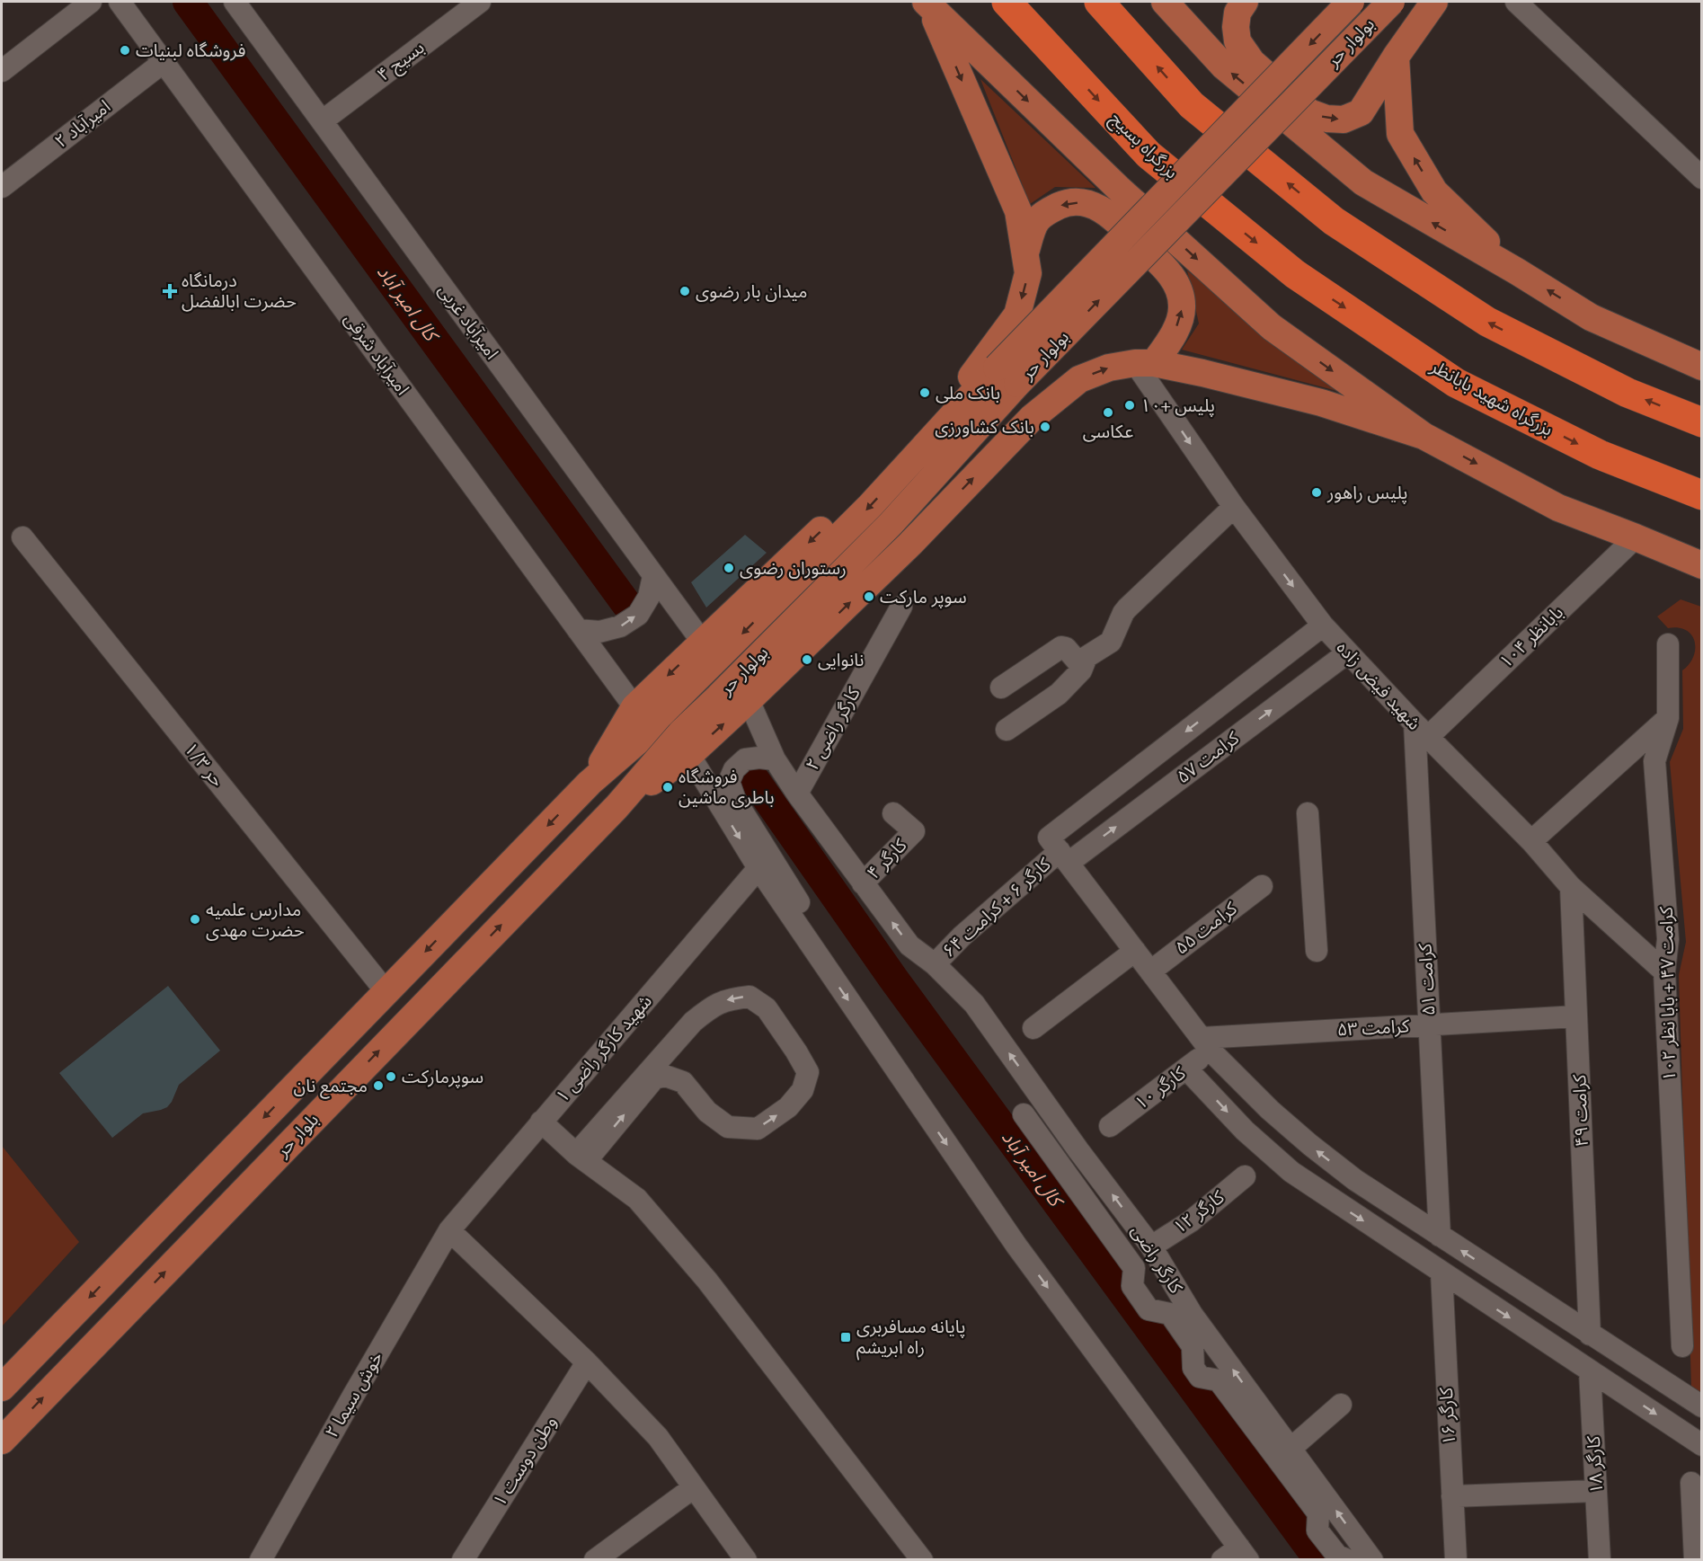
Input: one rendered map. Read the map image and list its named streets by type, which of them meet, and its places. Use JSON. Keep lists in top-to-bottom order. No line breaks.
{"streets":{"highway":["بزرگراه بسیج","بزرگراه شهید بابانظر"],"main road":["بولوار حر","بلوار حر"],"street":["بسیج ۴","امیرآباد ۲","امیرآباد غربی","امیرآباد شرقی","بابانظر ۱۰۴","شهید فیض زاده","کارگر راضی ۲","کرامت ۵۷","حر ۱/۳","کارگر ۴","کارگر ۶ + کرامت ۶۴","کرامت ۵۵","کرامت ۵۱","کرامت ۴۷ + بابا نظر ۱۰۲","کرامت ۵۳","شهید کارگر راضی ۱","کارگر ۱۰","کرامت ۴۹","کارگر ۱۲","کارگر راضی","خوش سیما ۲","کارگر ۱۶","وطن دوست ۱","کارگر ۱۸"]},"crossings":[["بولوار حر","بلوار حر"],["بسیج ۴","امیرآباد غربی"],["امیرآباد ۲","امیرآباد شرقی"],["بزرگراه بسیج","بزرگراه شهید بابانظر"],["بابانظر ۱۰۴","شهید فیض زاده"],["بابانظر ۱۰۴","کرامت ۵۱"],["شهید فیض زاده","کرامت ۵۷"],["شهید فیض زاده","کرامت ۵۱"],["شهید فیض زاده","کرامت ۴۷ + بابا نظر ۱۰۲"],["شهید فیض زاده","کرامت ۴۹"],["کارگر راضی ۲","کارگر راضی"],["کرامت ۵۷","کارگر ۶ + کرامت ۶۴"],["حر ۱/۳","بلوار حر"],["کارگر ۴","کارگر راضی"],["کارگر ۶ + کرامت ۶۴","کارگر راضی"],["کرامت ۵۱","کرامت ۵۳"],["کرامت ۵۳","کارگر ۱۰"],["کرامت ۵۳","کرامت ۴۹"],["شهید کارگر راضی ۱","خوش سیما ۲"],["کارگر ۱۲","کارگر راضی"]],"one_way":["شهید فیض زاده"],"water":["کال امیر آباد"],"places":{"other":["فروشگاه لبنیات","میدان بار رضوی","بانک ملی","پلیس +۱۰","عکاسی","بانک کشاورزی","پلیس راهور","رستوران رضوی","سوپر مارکت","نانوایی","فروشگاه باطری ماشین","مدارس علمیه حضرت مهدی","سوپرمارکت","مجتمع نان"],"health":["درمانگاه حضرت ابالفضل"],"transit":["پایانه مسافربری راه ابریشم"]}}
